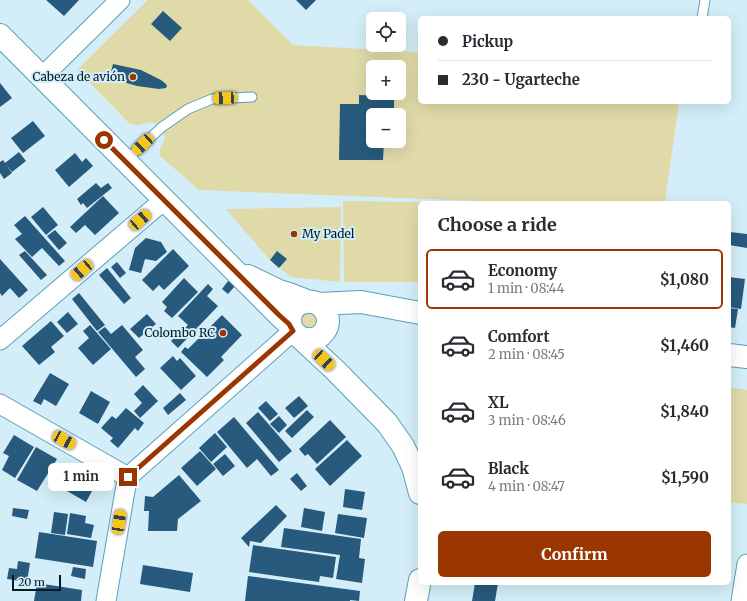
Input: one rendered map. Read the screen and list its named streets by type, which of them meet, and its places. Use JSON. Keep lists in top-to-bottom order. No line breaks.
{"places":["Cabeza de avión","My Padel","Colombo RC"],"scale_bar":"20 m","page":{"map_buttons":["+","−"],"banner":["Pickup","230 - Ugarteche"],"heading":"Choose a ride","list":[{"name":"Economy","note":"1 min · 08:44","value":"$1,080"},{"name":"Comfort","note":"2 min · 08:45","value":"$1,460"},{"name":"XL","note":"3 min · 08:46","value":"$1,840"},{"name":"Black","note":"4 min · 08:47","value":"$1,590"}],"bubble":"1 min","buttons":"Confirm","scale":"20 m"}}
